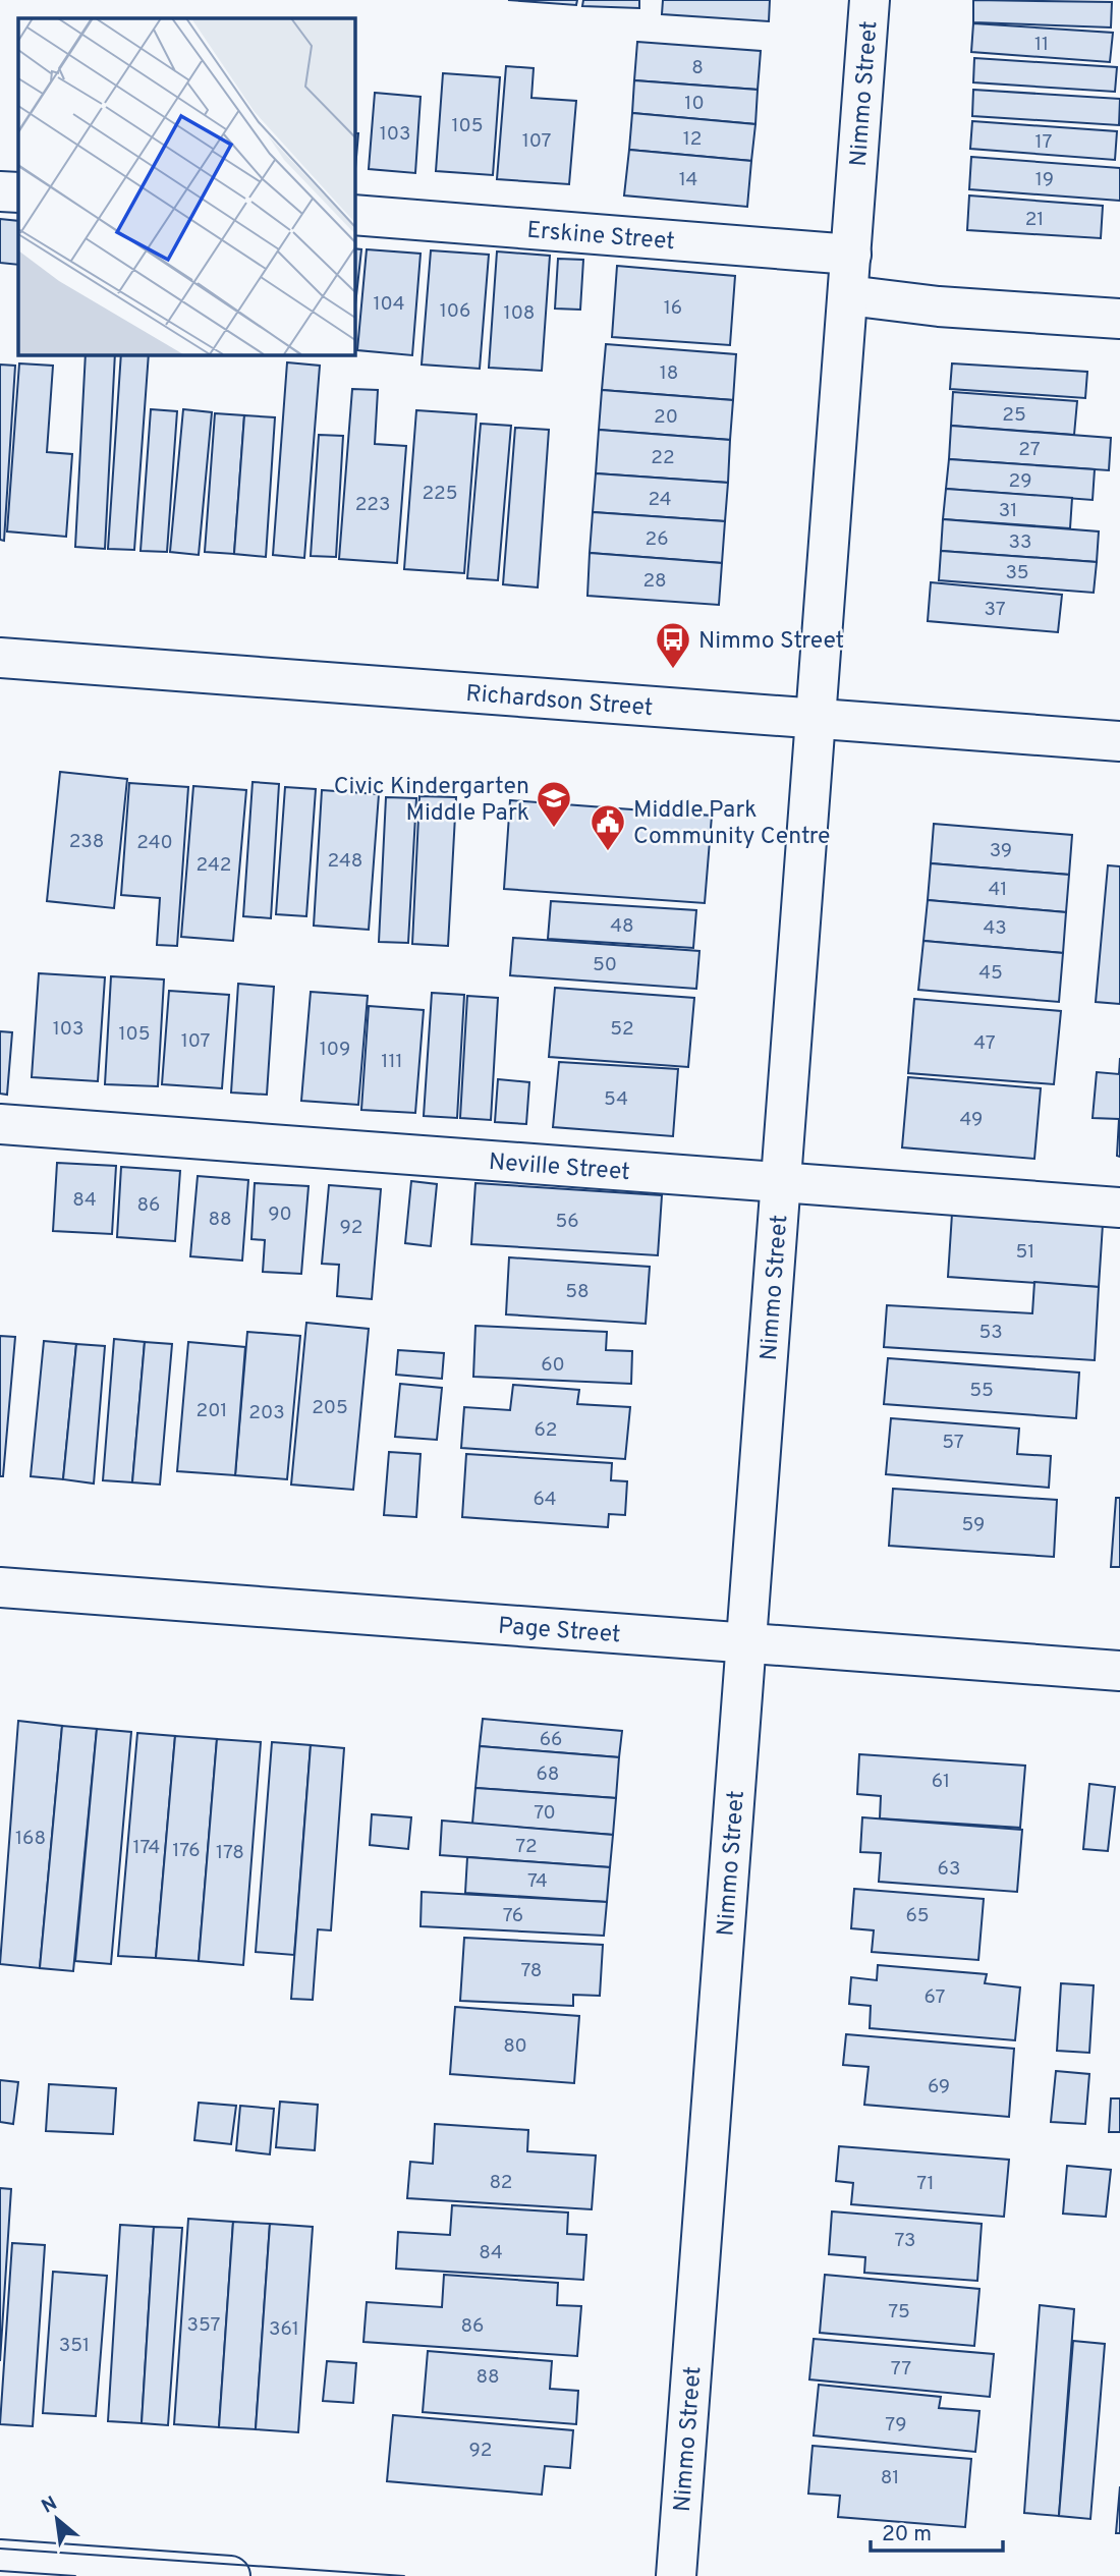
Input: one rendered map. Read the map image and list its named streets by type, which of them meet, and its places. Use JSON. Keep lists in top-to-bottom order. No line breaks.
{"streets":{"street":["Nimmo Street","Erskine Street","Richardson Street","Neville Street","Page Street"]},"crossings":[["Nimmo Street","Erskine Street"],["Nimmo Street","Richardson Street"],["Nimmo Street","Neville Street"],["Nimmo Street","Page Street"]],"places":{"bus stop":["Nimmo Street"],"school or university":["Civic Kindergarten Middle Park"],"public building":["Middle Park Community Centre"]},"house_numbers":["11","8","10","105","103","12","107","17","14","19","21","104","16","106","108","18","25","20","27","22","29","225","24","223","31","26","33","35","28","37","238","240","39","248","242","41","48","43","50","45","103","52","105","107","47","109","111","54","49","84","86","90","88","56","92","51","58","53","60","55","205","201","203","62","57","64","59","66","68","61","70","168","72","174","176","178","63","74","76","65","78","67","80","69","82","71","73","84","75","357","86","361","351","77","88","79","92","81"],"scale_bar":"20 m","north":"top left"}
